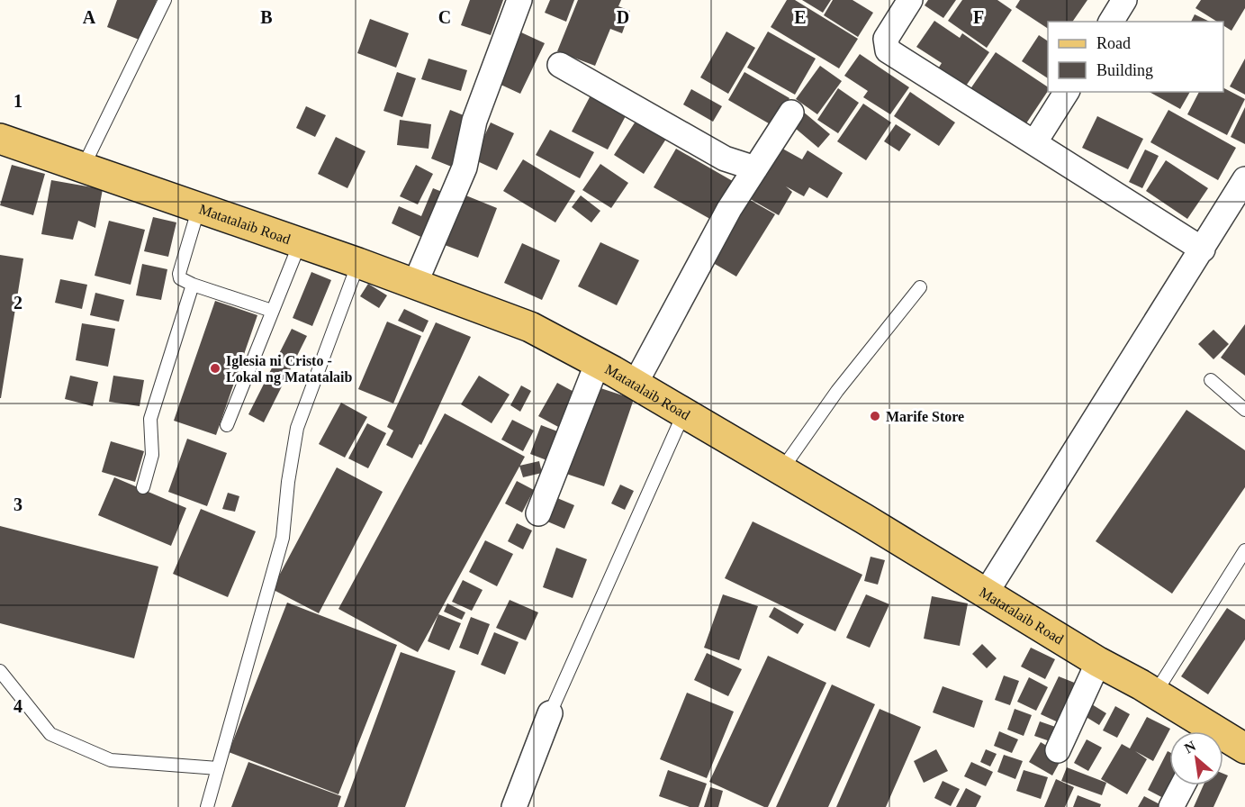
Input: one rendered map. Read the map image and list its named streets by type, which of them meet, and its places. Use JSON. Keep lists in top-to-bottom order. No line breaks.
{"streets":{"main road":["Matatalaib Road"]},"places":["Iglesia ni Cristo - Lokal ng Matatalaib","Marife Store"],"legend":["Road","Building"],"north":"top left","grid":{"columns":["A","B","C","D","E","F"],"rows":["1","2","3","4"]}}
